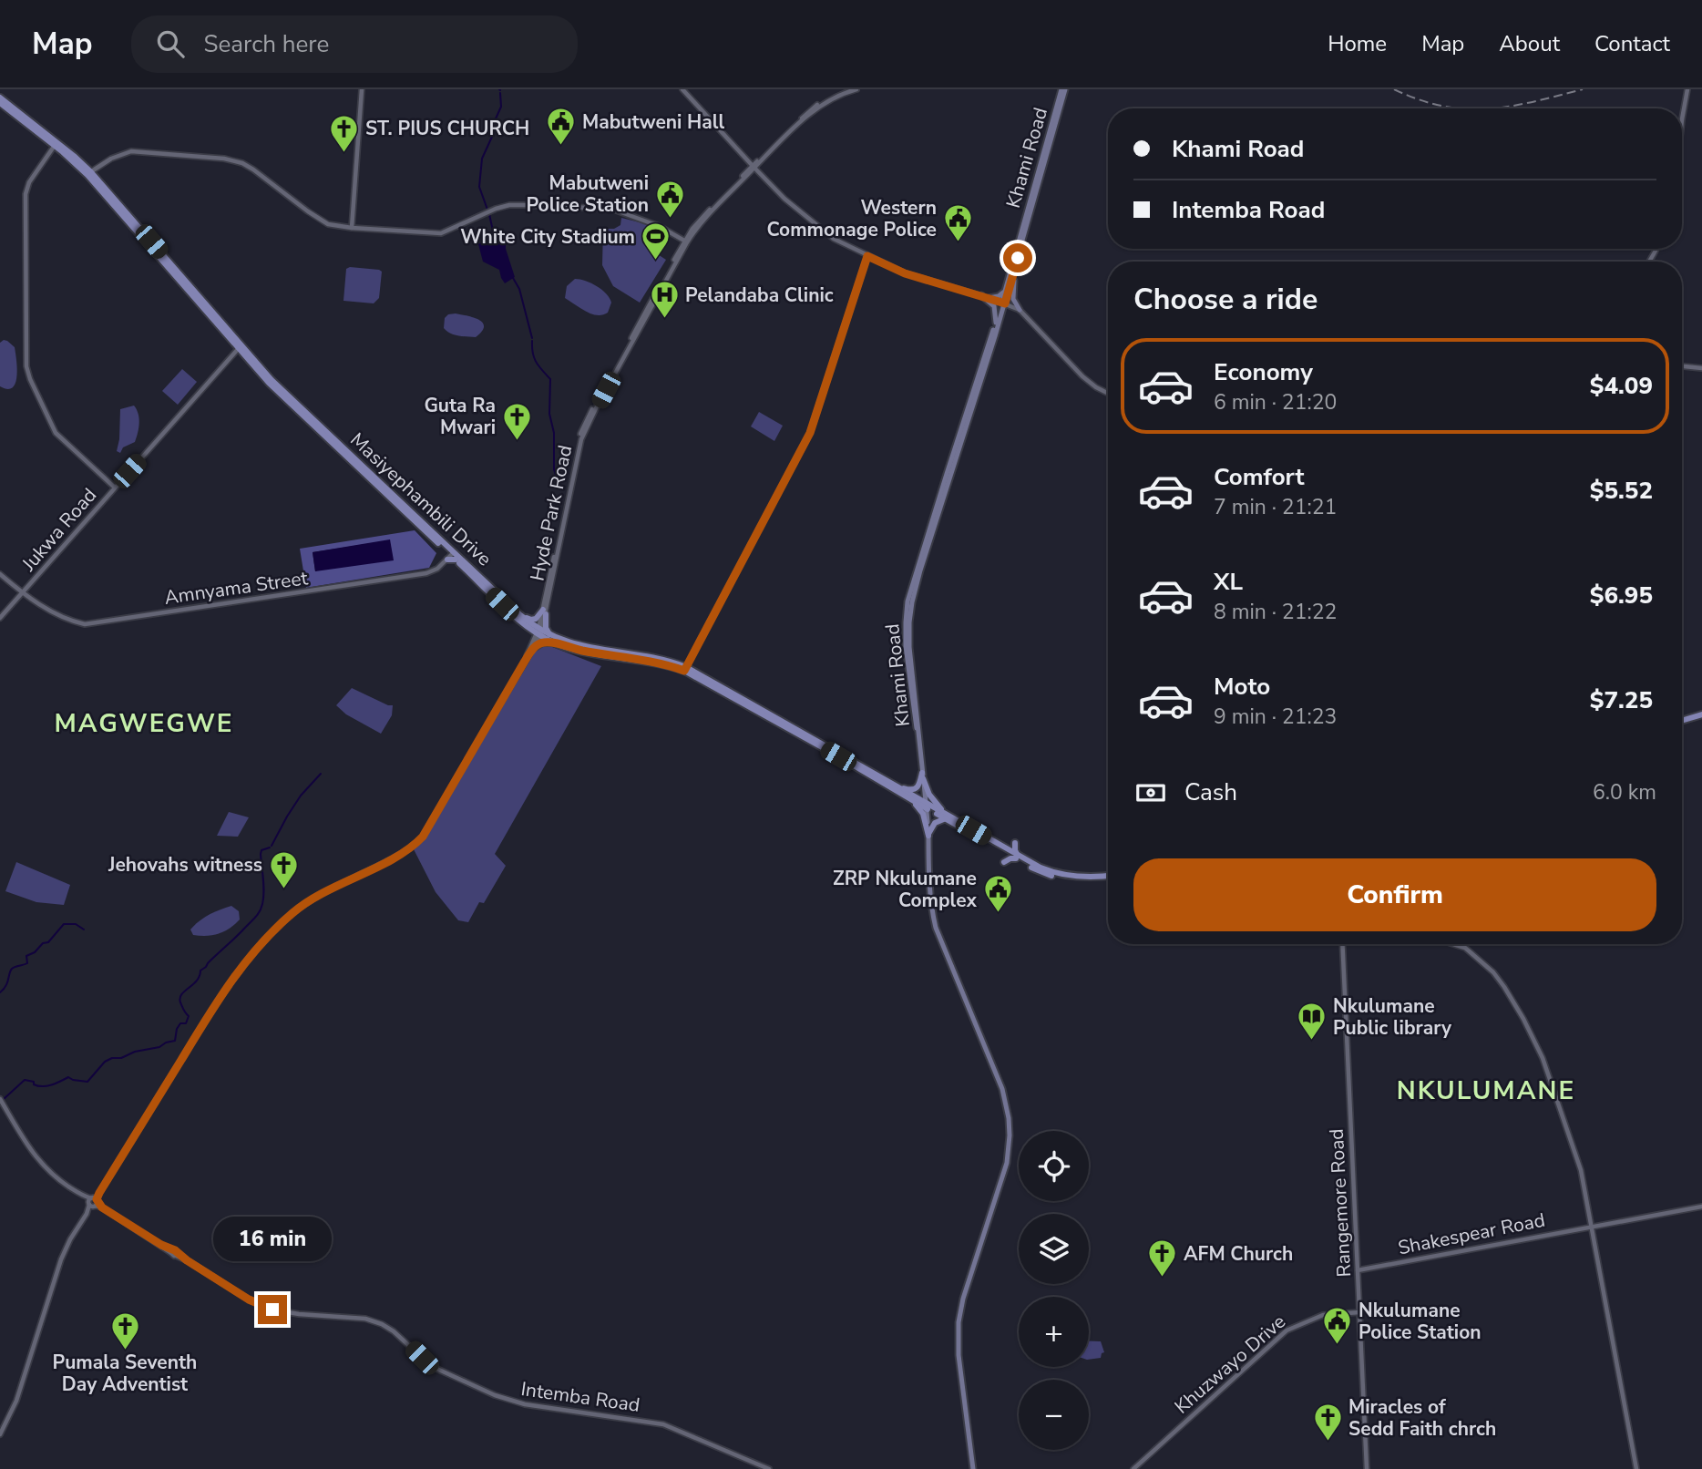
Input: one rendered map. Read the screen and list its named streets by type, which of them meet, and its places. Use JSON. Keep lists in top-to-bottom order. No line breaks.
{"streets":{"main road":["Khami Road","Masiyephambili Drive"],"street":["Hyde Park Road","Jukwa Road","Amnyama Street","Rangemore Road","Shakespear Road","Khuzwayo Drive","Intemba Road"]},"crossings":[["Masiyephambili Drive","Hyde Park Road"],["Masiyephambili Drive","Jukwa Road"],["Masiyephambili Drive","Amnyama Street"],["Hyde Park Road","Intemba Road"],["Jukwa Road","Amnyama Street"],["Rangemore Road","Shakespear Road"],["Rangemore Road","Khuzwayo Drive"]],"districts":["MAGWEGWE","NKULUMANE"],"places":{"public building":["Mabutweni Hall","Mabutweni Police Station","Western Commonage Police","ZRP Nkulumane Complex","Nkulumane Police Station"],"church":["ST. PIUS CHURCH","Guta Ra Mwari","Jehovahs witness","AFM Church","Pumala Seventh Day Adventist","Miracles of Sedd Faith chrch"],"sports":["White City Stadium"],"hospital":["Pelandaba Clinic"],"library":["Nkulumane Public library"]},"page":{"header":"Map","search":"Search here","nav":["Home","Map","About","Contact"],"banner":["Khami Road","Intemba Road"],"heading":"Choose a ride","list":[{"name":"Economy","note":"6 min · 21:20","value":"$4.09"},{"name":"Comfort","note":"7 min · 21:21","value":"$5.52"},{"name":"XL","note":"8 min · 21:22","value":"$6.95"},{"name":"Moto","note":"9 min · 21:23","value":"$7.25"}],"pay":["Cash","6.0 km"],"buttons":"Confirm","map_buttons":["+","−"],"bubble":"16 min"}}
